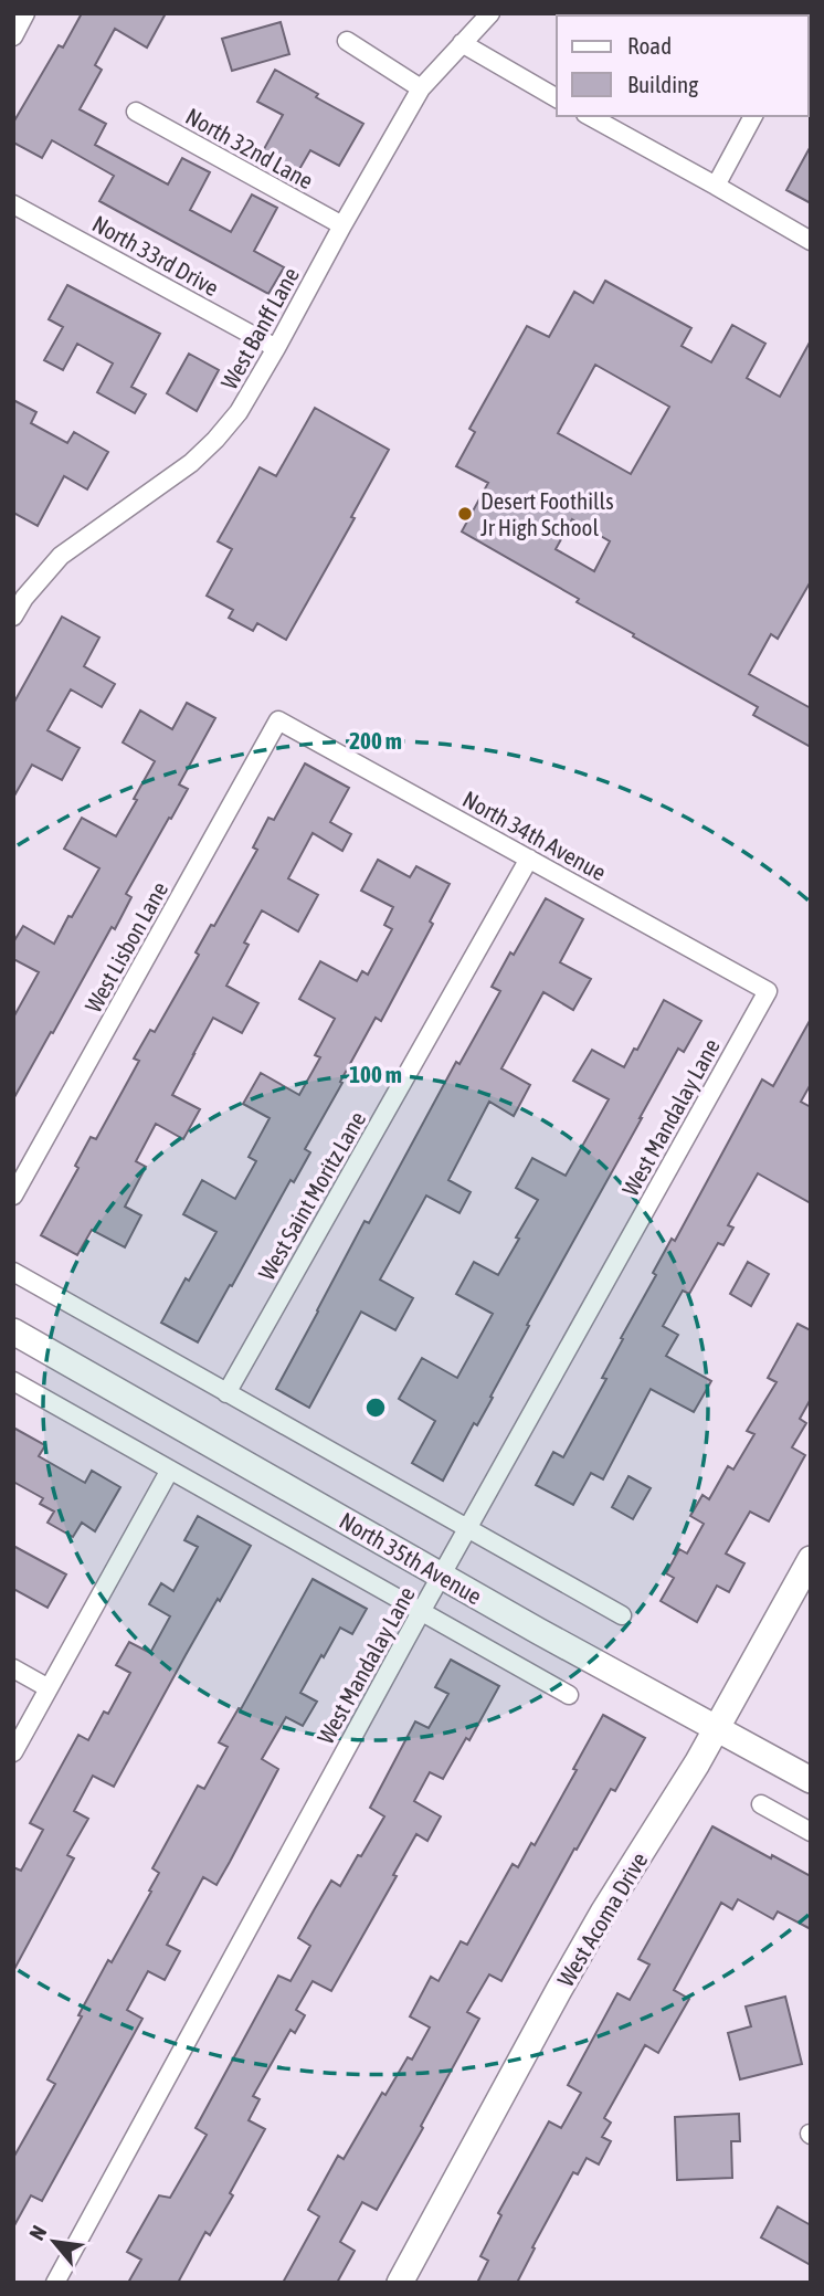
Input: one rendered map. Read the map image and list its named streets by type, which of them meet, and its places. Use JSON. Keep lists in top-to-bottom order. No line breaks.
{"streets":{"main road":["North 35th Avenue","West Acoma Drive"],"street":["North 32nd Lane","North 33rd Drive","West Banff Lane","North 34th Avenue","West Lisbon Lane","West Mandalay Lane","West Saint Moritz Lane"]},"crossings":[["North 32nd Lane","West Banff Lane"],["North 33rd Drive","West Banff Lane"],["North 34th Avenue","West Lisbon Lane"],["North 34th Avenue","West Mandalay Lane"],["North 34th Avenue","West Saint Moritz Lane"],["West Mandalay Lane","North 35th Avenue"],["North 35th Avenue","West Acoma Drive"]],"places":["Desert Foothills Jr High School"],"legend":["Road","Building"],"north":"top left","rings":["200 m","100 m"]}
